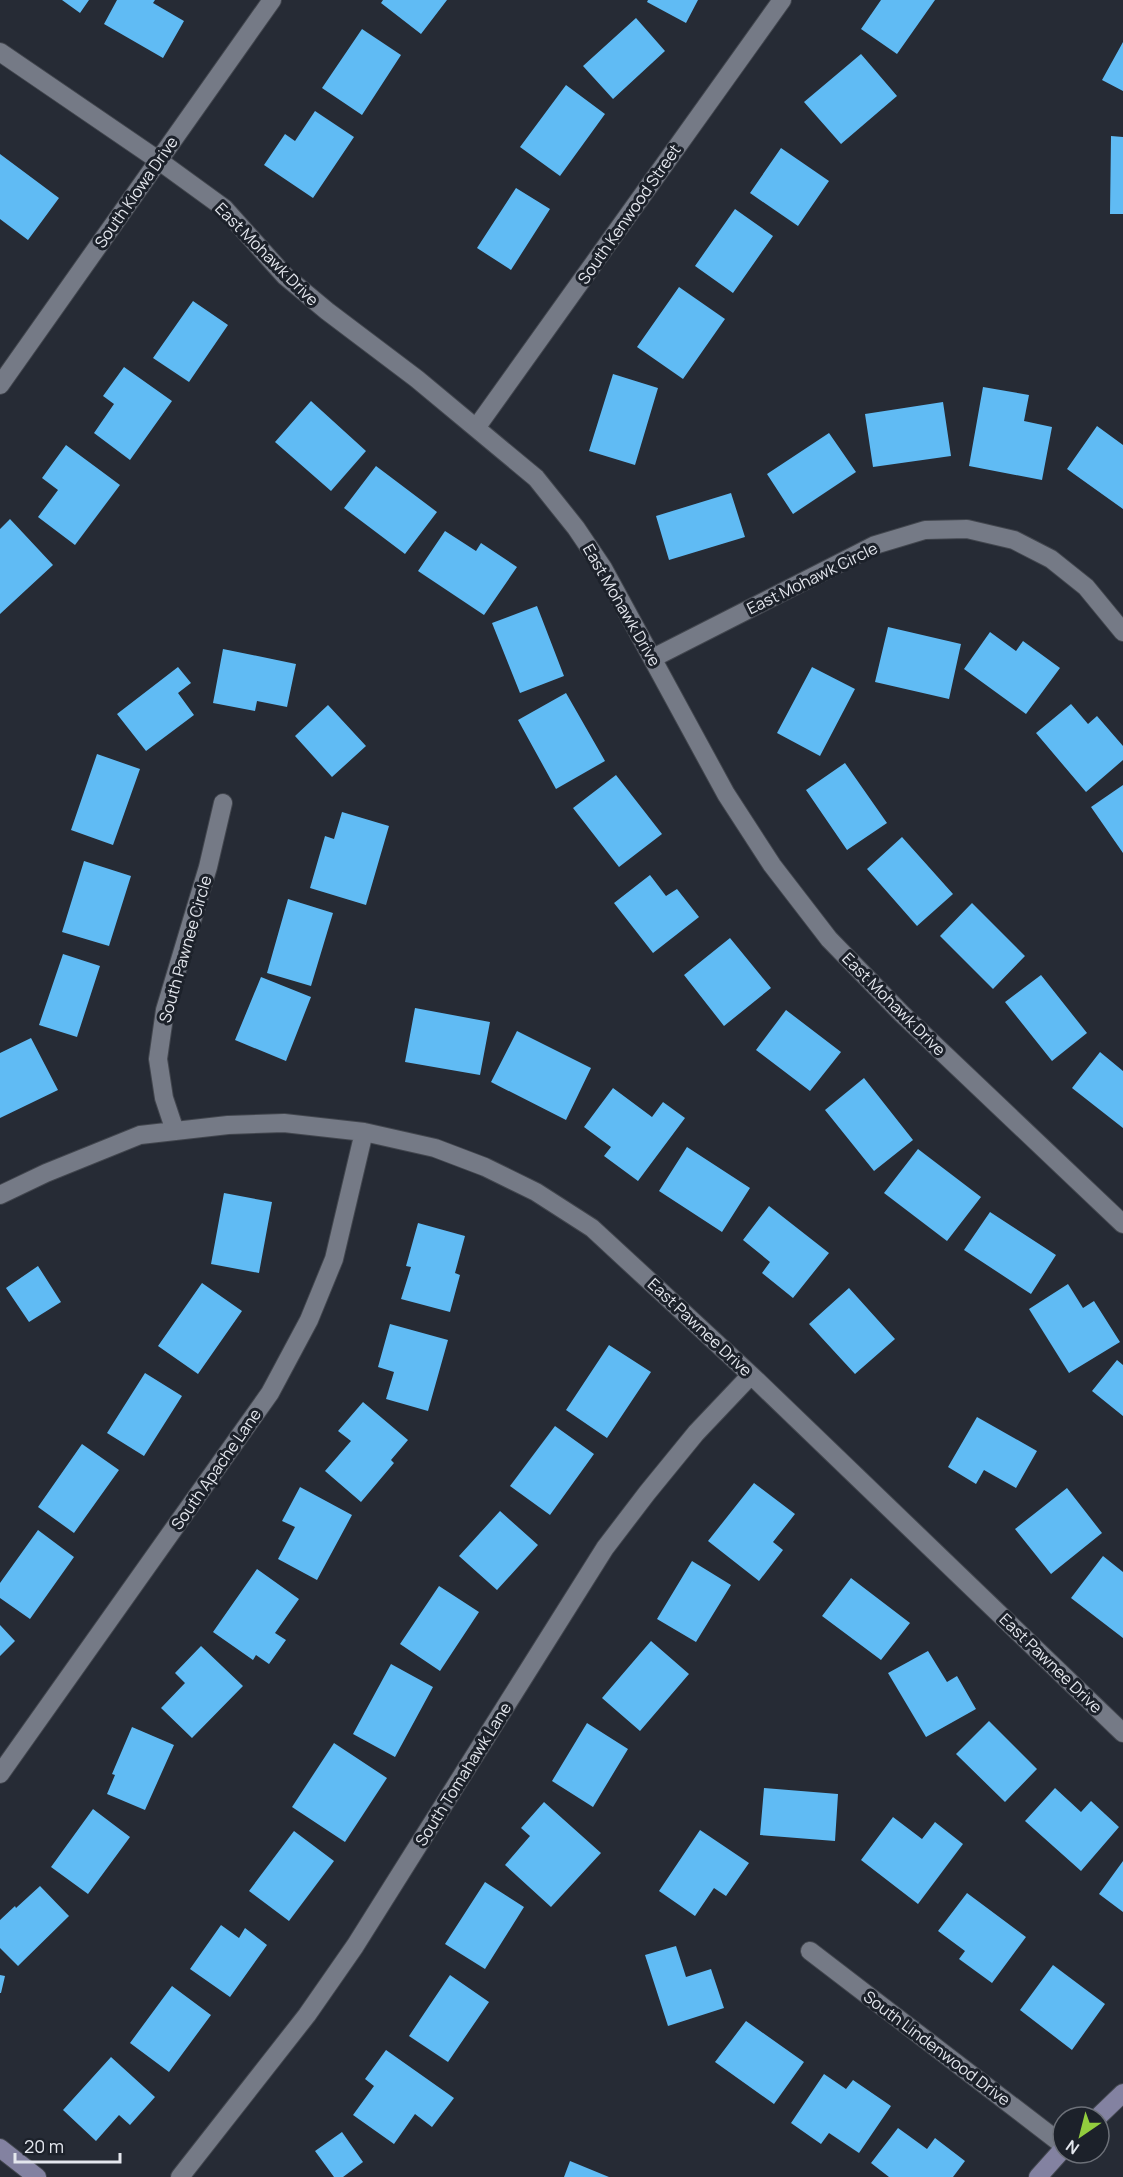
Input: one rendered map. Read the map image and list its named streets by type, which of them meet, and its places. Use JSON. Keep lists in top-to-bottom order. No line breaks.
{"streets":{"street":["South Kiowa Drive","South Kenwood Street","East Mohawk Drive","East Mohawk Circle","South Pawnee Circle","East Pawnee Drive","South Apache Lane","South Tomahawk Lane","South Lindenwood Drive"]},"crossings":[["South Kiowa Drive","East Mohawk Drive"],["South Kenwood Street","East Mohawk Drive"],["East Mohawk Drive","East Mohawk Circle"],["South Pawnee Circle","East Pawnee Drive"],["East Pawnee Drive","South Apache Lane"],["East Pawnee Drive","South Tomahawk Lane"]],"scale_bar":"20 m","north":"bottom left"}
